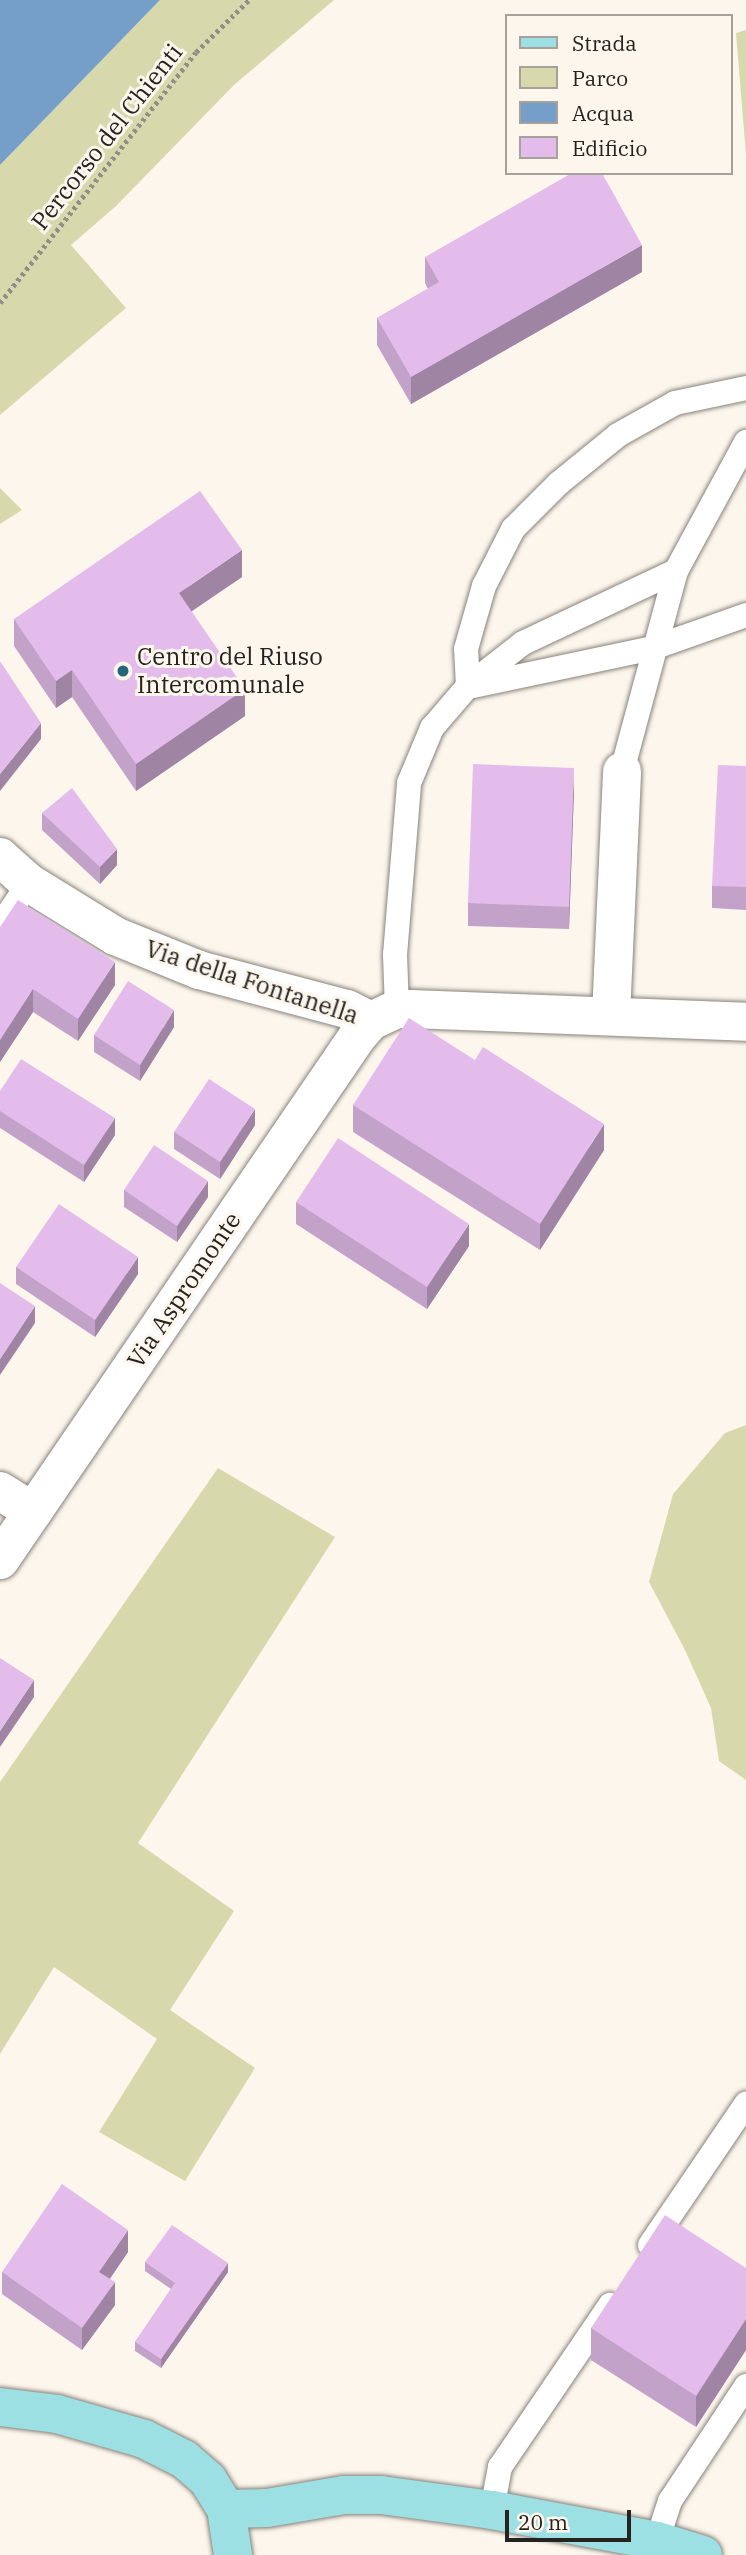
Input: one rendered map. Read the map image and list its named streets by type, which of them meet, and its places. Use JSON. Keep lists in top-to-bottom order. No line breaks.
{"streets":{"street":["Via della Fontanella","Via Aspromonte"],"path":["Percorso del Chienti"]},"crossings":[["Via della Fontanella","Via Aspromonte"]],"places":["Centro del Riuso Intercomunale"],"legend":["Strada","Parco","Acqua","Edificio"],"scale_bar":"20 m"}
